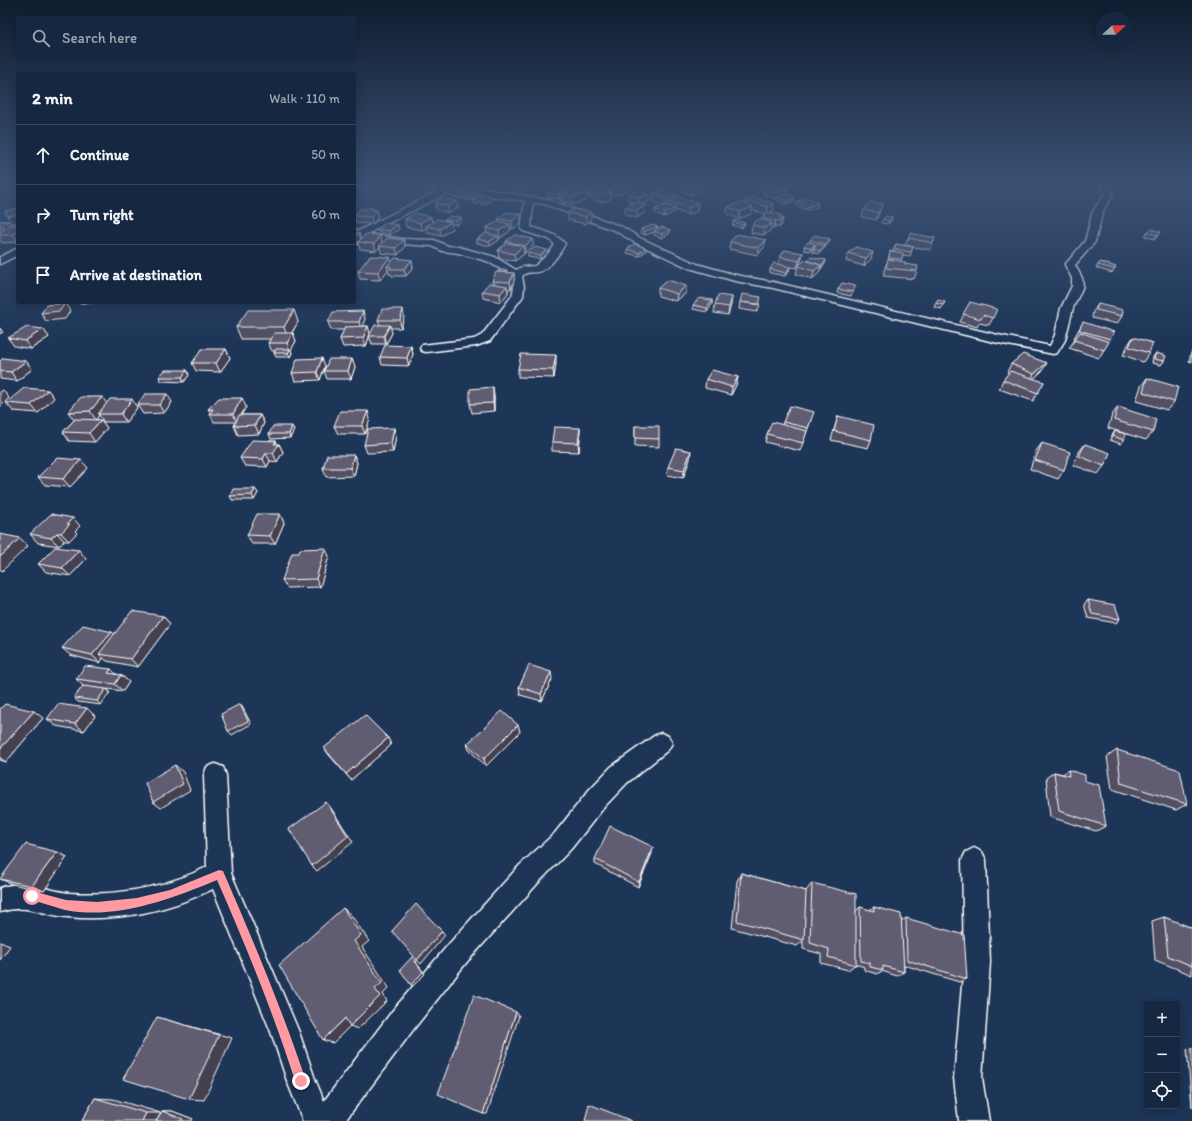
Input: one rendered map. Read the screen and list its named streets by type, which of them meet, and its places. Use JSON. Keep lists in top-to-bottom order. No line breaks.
{"north":"right","page":{"search":"Search here","heading":["2 min","Walk · 110 m"],"list":[["Continue","50 m"],["Turn right","60 m"],"Arrive at destination"],"map_buttons":["+","−"]}}
